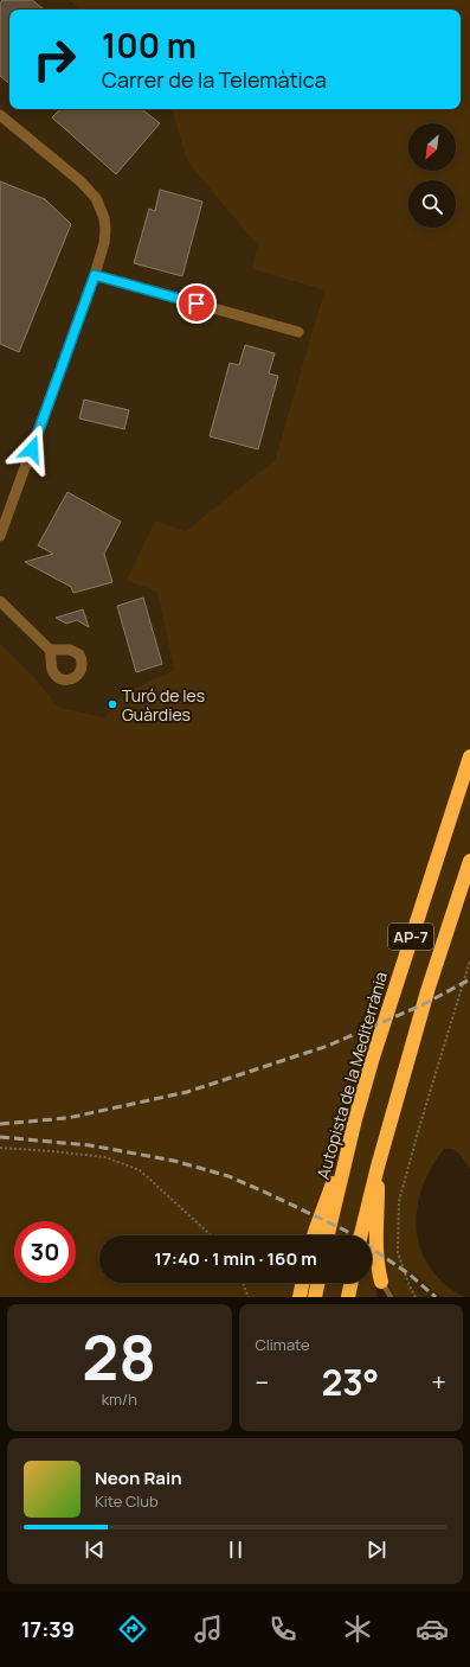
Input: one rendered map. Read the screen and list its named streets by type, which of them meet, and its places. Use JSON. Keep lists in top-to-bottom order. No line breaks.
{"streets":{"highway":["AP-7","Autopista de la Mediterrània"]},"places":["Turó de les Guàrdies"],"north":"bottom left","page":{"turn":["100 m","Carrer de la Telemàtica"],"limit":"30","trip":"17:40 · 1 min · 160 m","tile":[["28","km/h"],"Climate"],"heat":["−","23°","+"],"song":["Neon Rain","Kite Club"],"tabs":"17:39"}}
